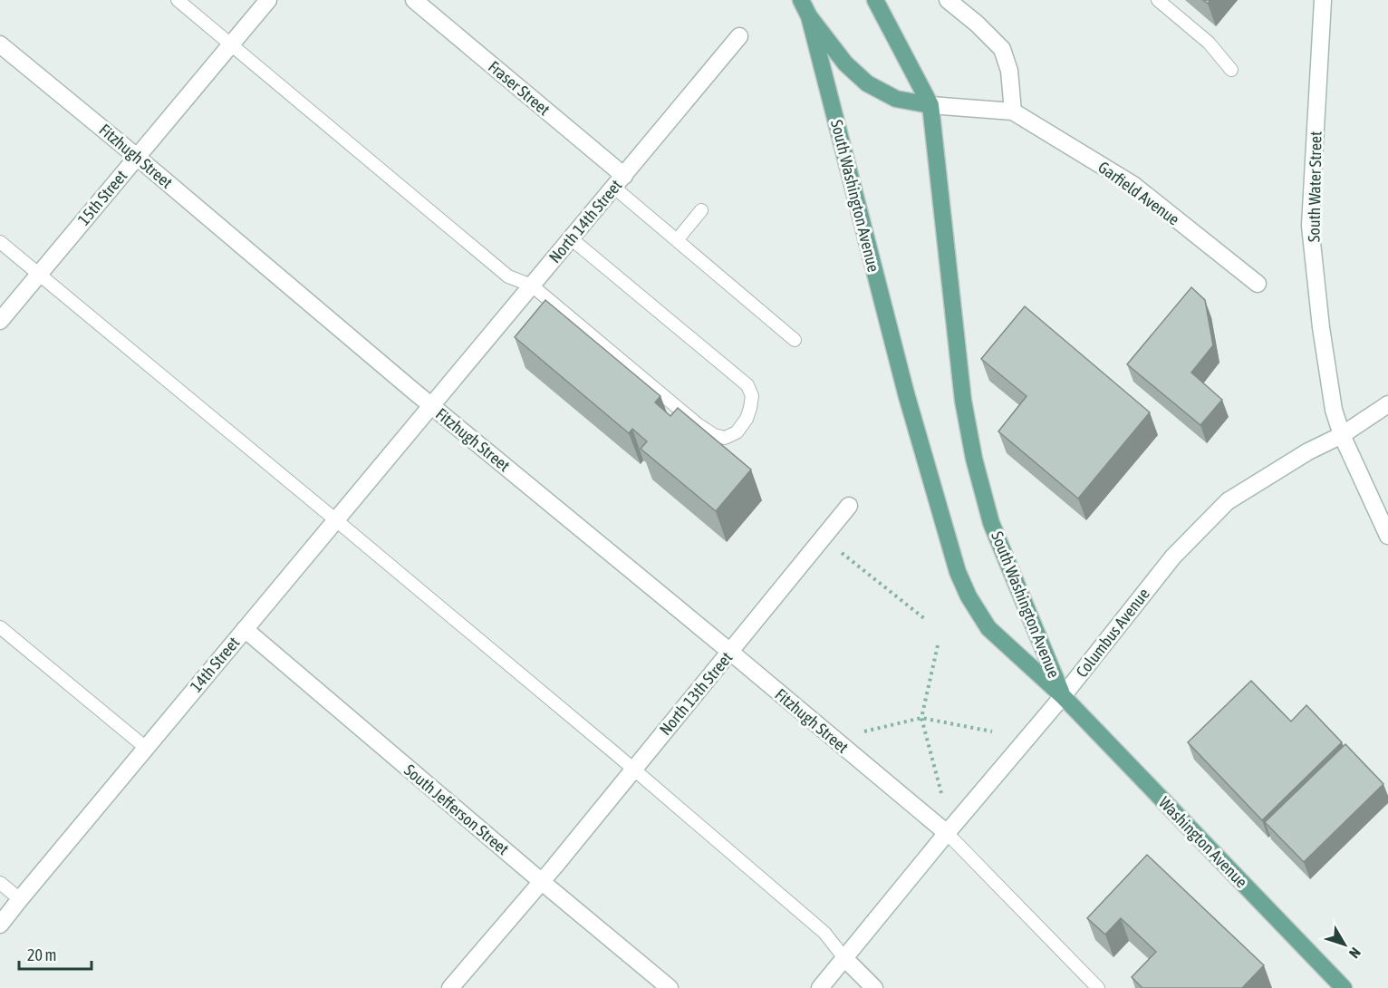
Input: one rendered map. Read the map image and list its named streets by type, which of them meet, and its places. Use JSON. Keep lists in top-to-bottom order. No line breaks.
{"streets":{"main road":["South Washington Avenue","Washington Avenue"],"street":["Fraser Street","Fitzhugh Street","South Water Street","Garfield Avenue","15th Street","North 14th Street","Columbus Avenue","14th Street","North 13th Street","South Jefferson Street"]},"crossings":[["Fraser Street","North 14th Street"],["Fitzhugh Street","15th Street"],["Fitzhugh Street","North 14th Street"],["Fitzhugh Street","Columbus Avenue"],["Fitzhugh Street","14th Street"],["Fitzhugh Street","North 13th Street"],["South Water Street","Columbus Avenue"],["Garfield Avenue","South Washington Avenue"],["South Washington Avenue","Columbus Avenue"],["South Washington Avenue","Washington Avenue"],["North 14th Street","14th Street"],["Columbus Avenue","Washington Avenue"],["14th Street","South Jefferson Street"],["North 13th Street","South Jefferson Street"]],"scale_bar":"20 m","north":"bottom right"}
